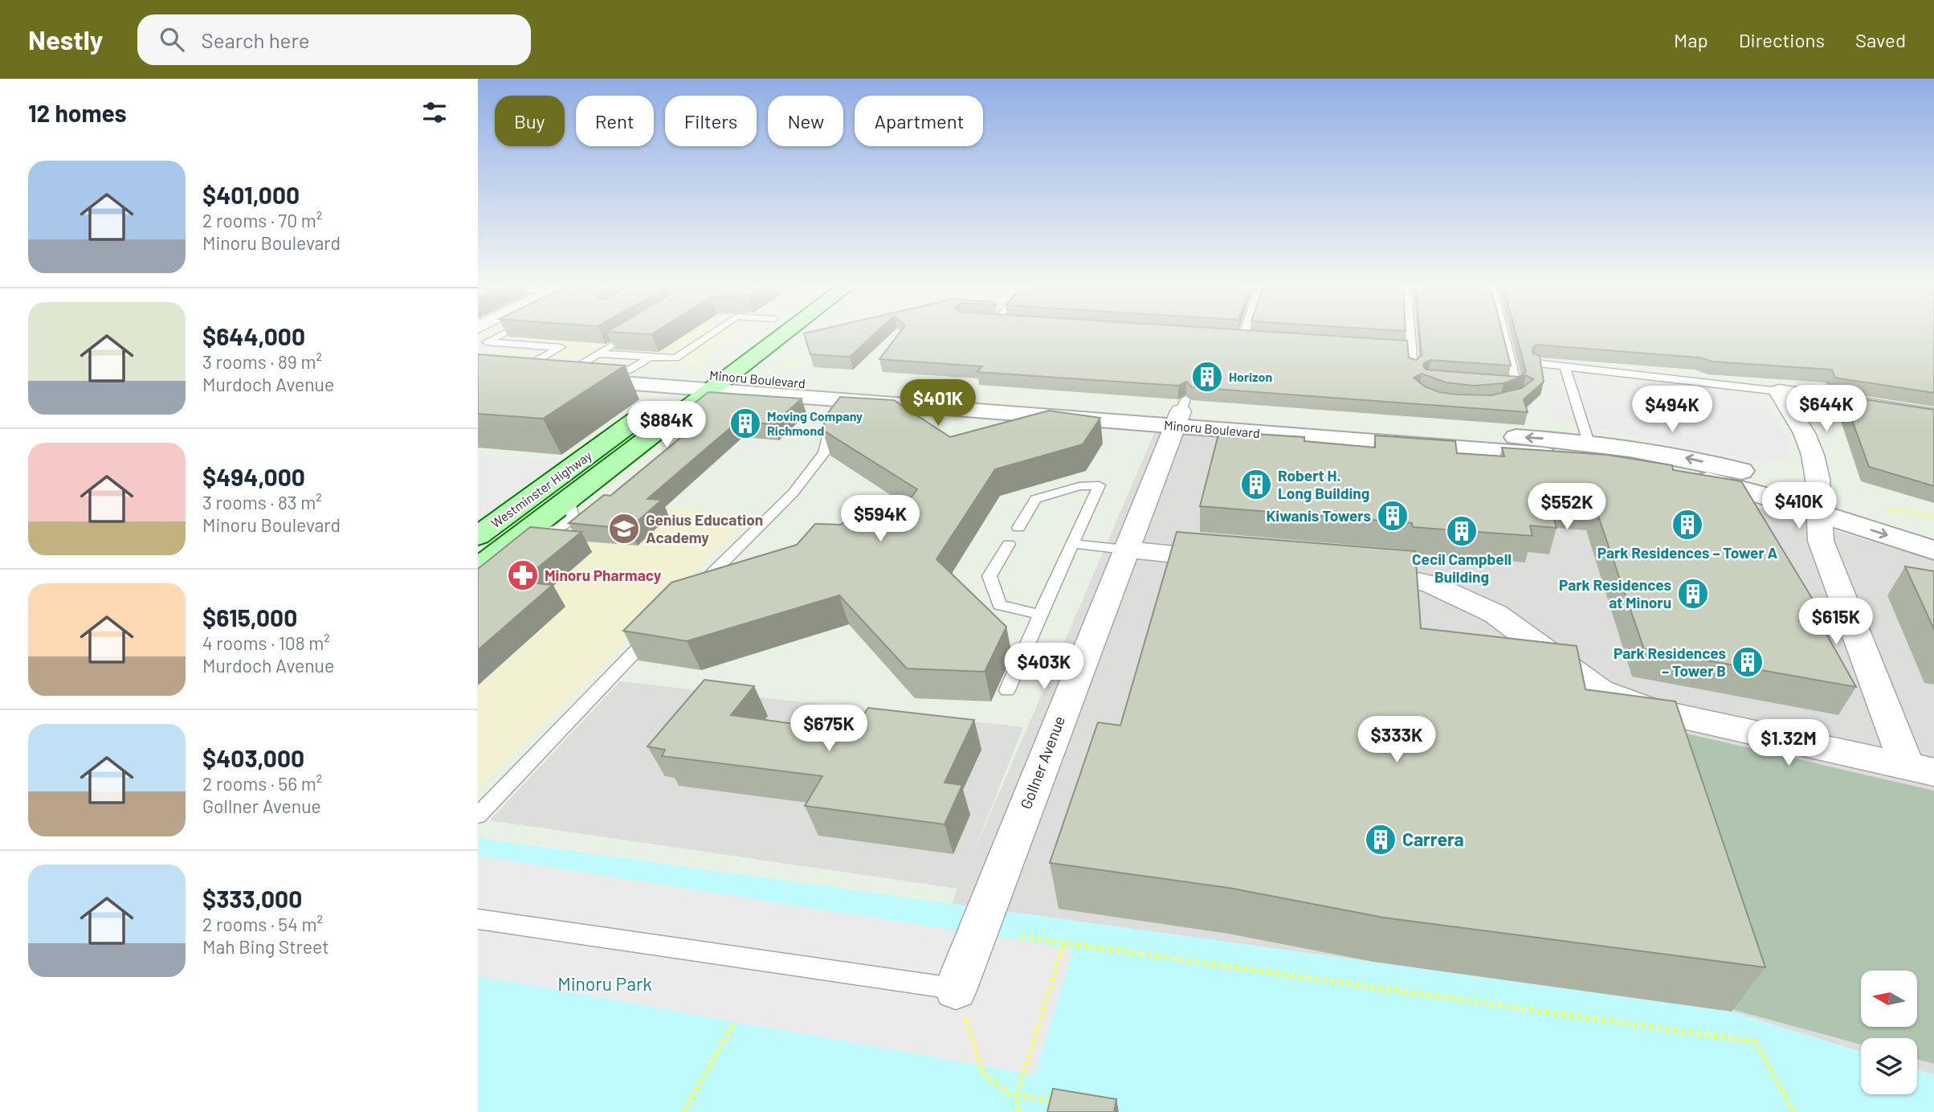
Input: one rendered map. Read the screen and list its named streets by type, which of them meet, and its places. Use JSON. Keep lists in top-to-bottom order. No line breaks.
{"streets":{"main road":["Westminster Highway"],"street":["Minoru Boulevard","Gollner Avenue"]},"crossings":[["Minoru Boulevard","Westminster Highway"],["Minoru Boulevard","Gollner Avenue"]],"parks":["Minoru Park"],"places":{"building":["Horizon","Moving Company Richmond","Robert H. Long Building","Kiwanis Towers","Park Residences – Tower A","Cecil Campbell Building","Park Residences at Minoru","Park Residences – Tower B","Carrera"],"school or university":["Genius Education Academy"],"pharmacy":["Minoru Pharmacy"]},"north":"left","page":{"header":"Nestly","search":"Search here","nav":["Map","Directions","Saved"],"heading":"12 homes","chip":["Buy","Rent","Filters","New","Apartment"],"list":[{"name":"$401,000","note":"2 rooms · 70 m² · Minoru Boulevard"},{"name":"$644,000","note":"3 rooms · 89 m² · Murdoch Avenue"},{"name":"$494,000","note":"3 rooms · 83 m² · Minoru Boulevard"},{"name":"$615,000","note":"4 rooms · 108 m² · Murdoch Avenue"},{"name":"$403,000","note":"2 rooms · 56 m² · Gollner Avenue"},{"name":"$333,000","note":"2 rooms · 54 m² · Mah Bing Street"}],"price":["$401K","$644K","$494K","$884K","$410K","$552K","$594K","$615K","$403K","$675K","$333K","$1.32M"]}}
